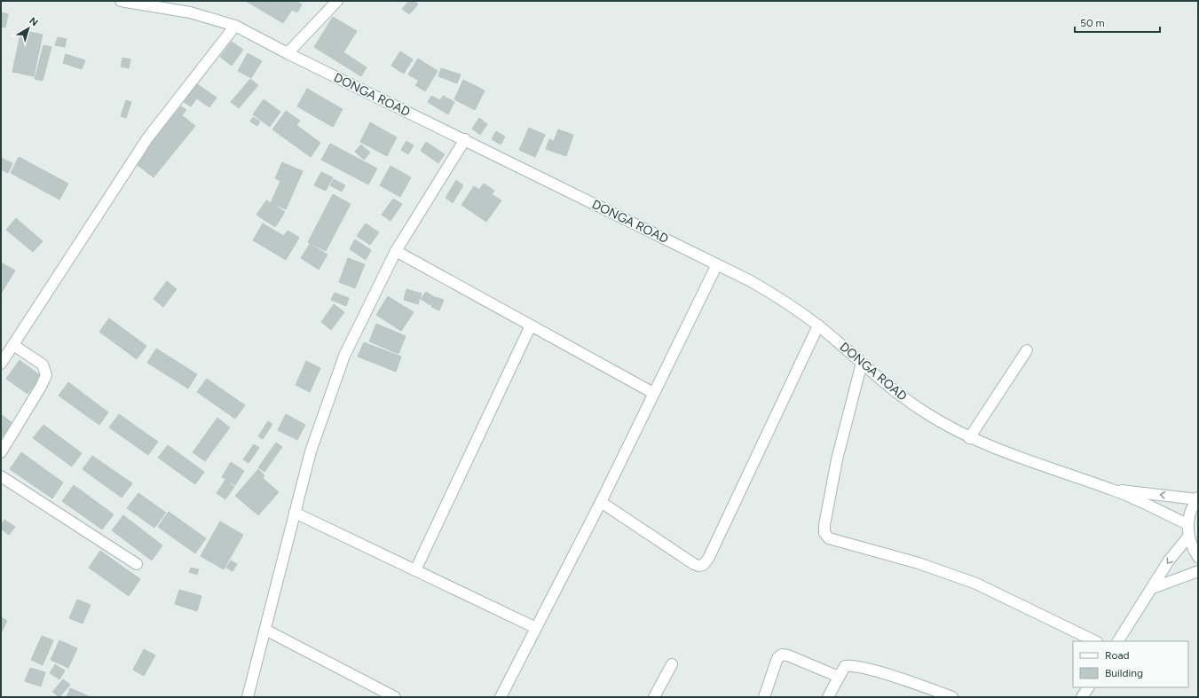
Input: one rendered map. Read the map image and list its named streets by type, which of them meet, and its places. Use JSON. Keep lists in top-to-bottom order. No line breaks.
{"streets":{"street":["DONGA ROAD"]},"legend":["Road","Building"],"scale_bar":"50 m","north":"top right"}
